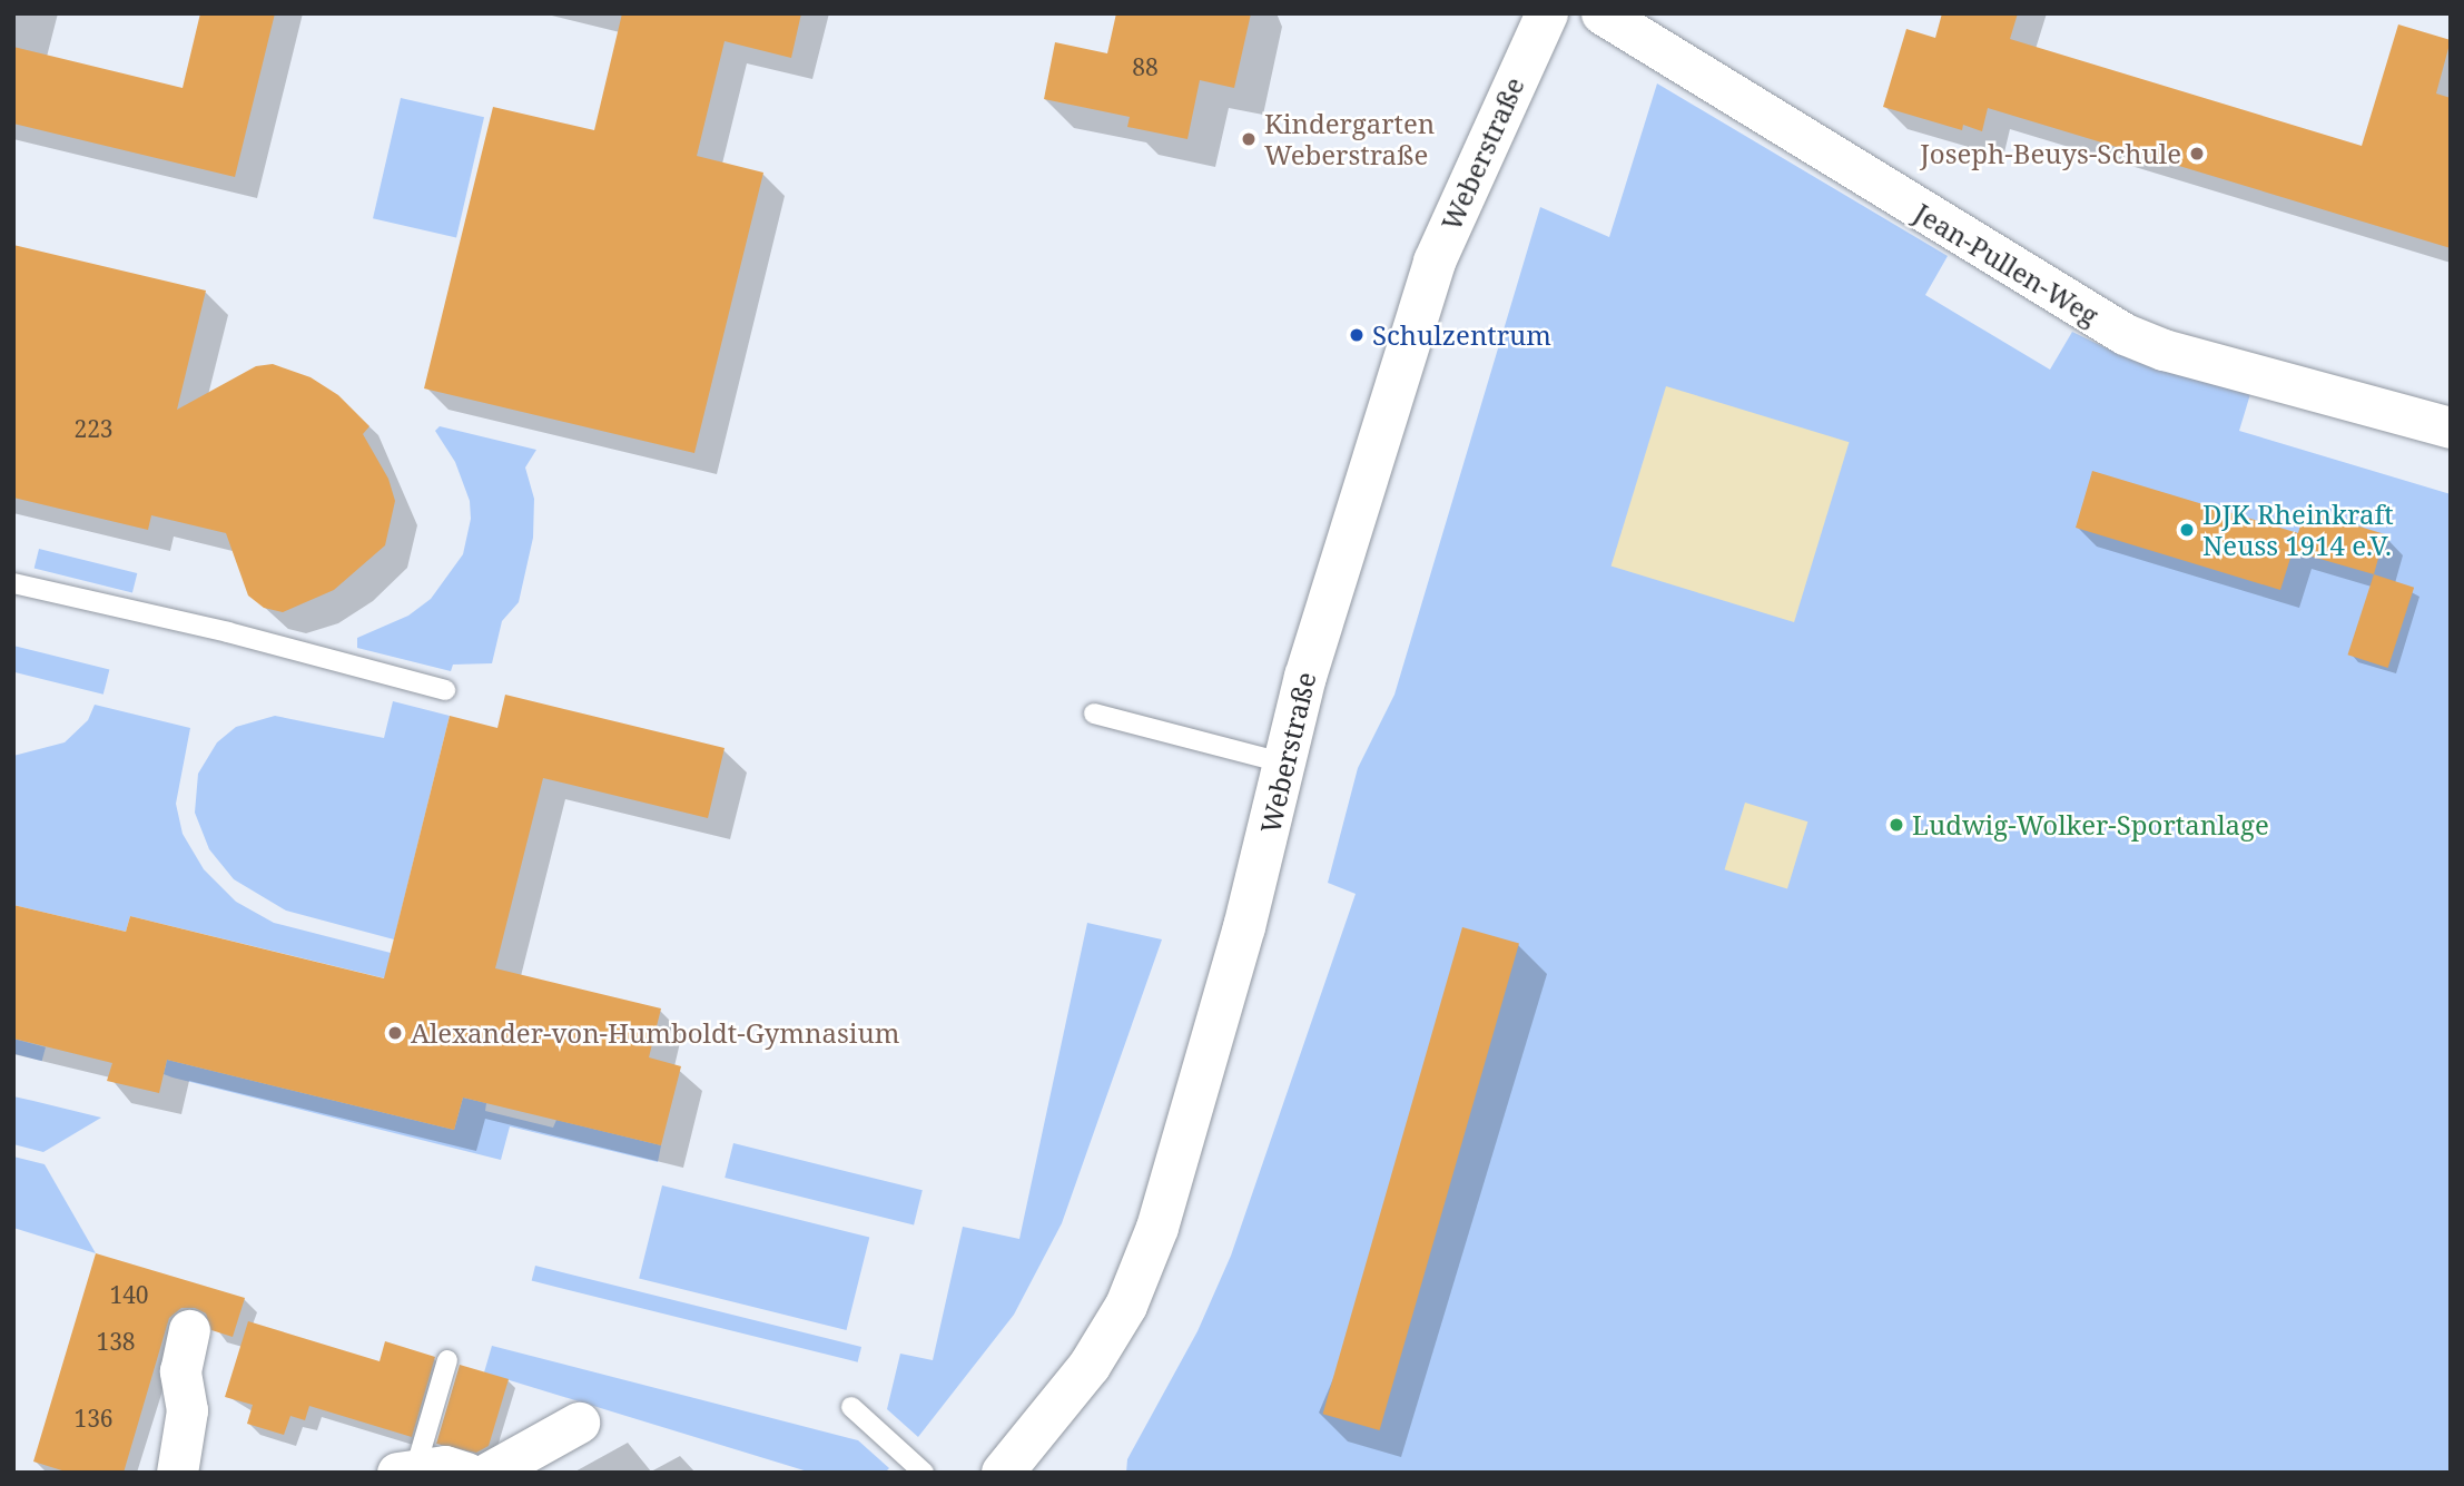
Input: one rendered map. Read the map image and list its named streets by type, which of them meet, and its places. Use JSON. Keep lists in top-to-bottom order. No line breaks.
{"streets":{"main road":["Weberstraße"],"street":["Jean-Pullen-Weg"]},"places":["Kindergarten Weberstraße","Joseph-Beuys-Schule","Schulzentrum","DJK Rheinkraft Neuss 1914 e.V.","Ludwig-Wolker-Sportanlage","Alexander-von-Humboldt-Gymnasium"],"house_numbers":["88","223","140","138","136"]}
